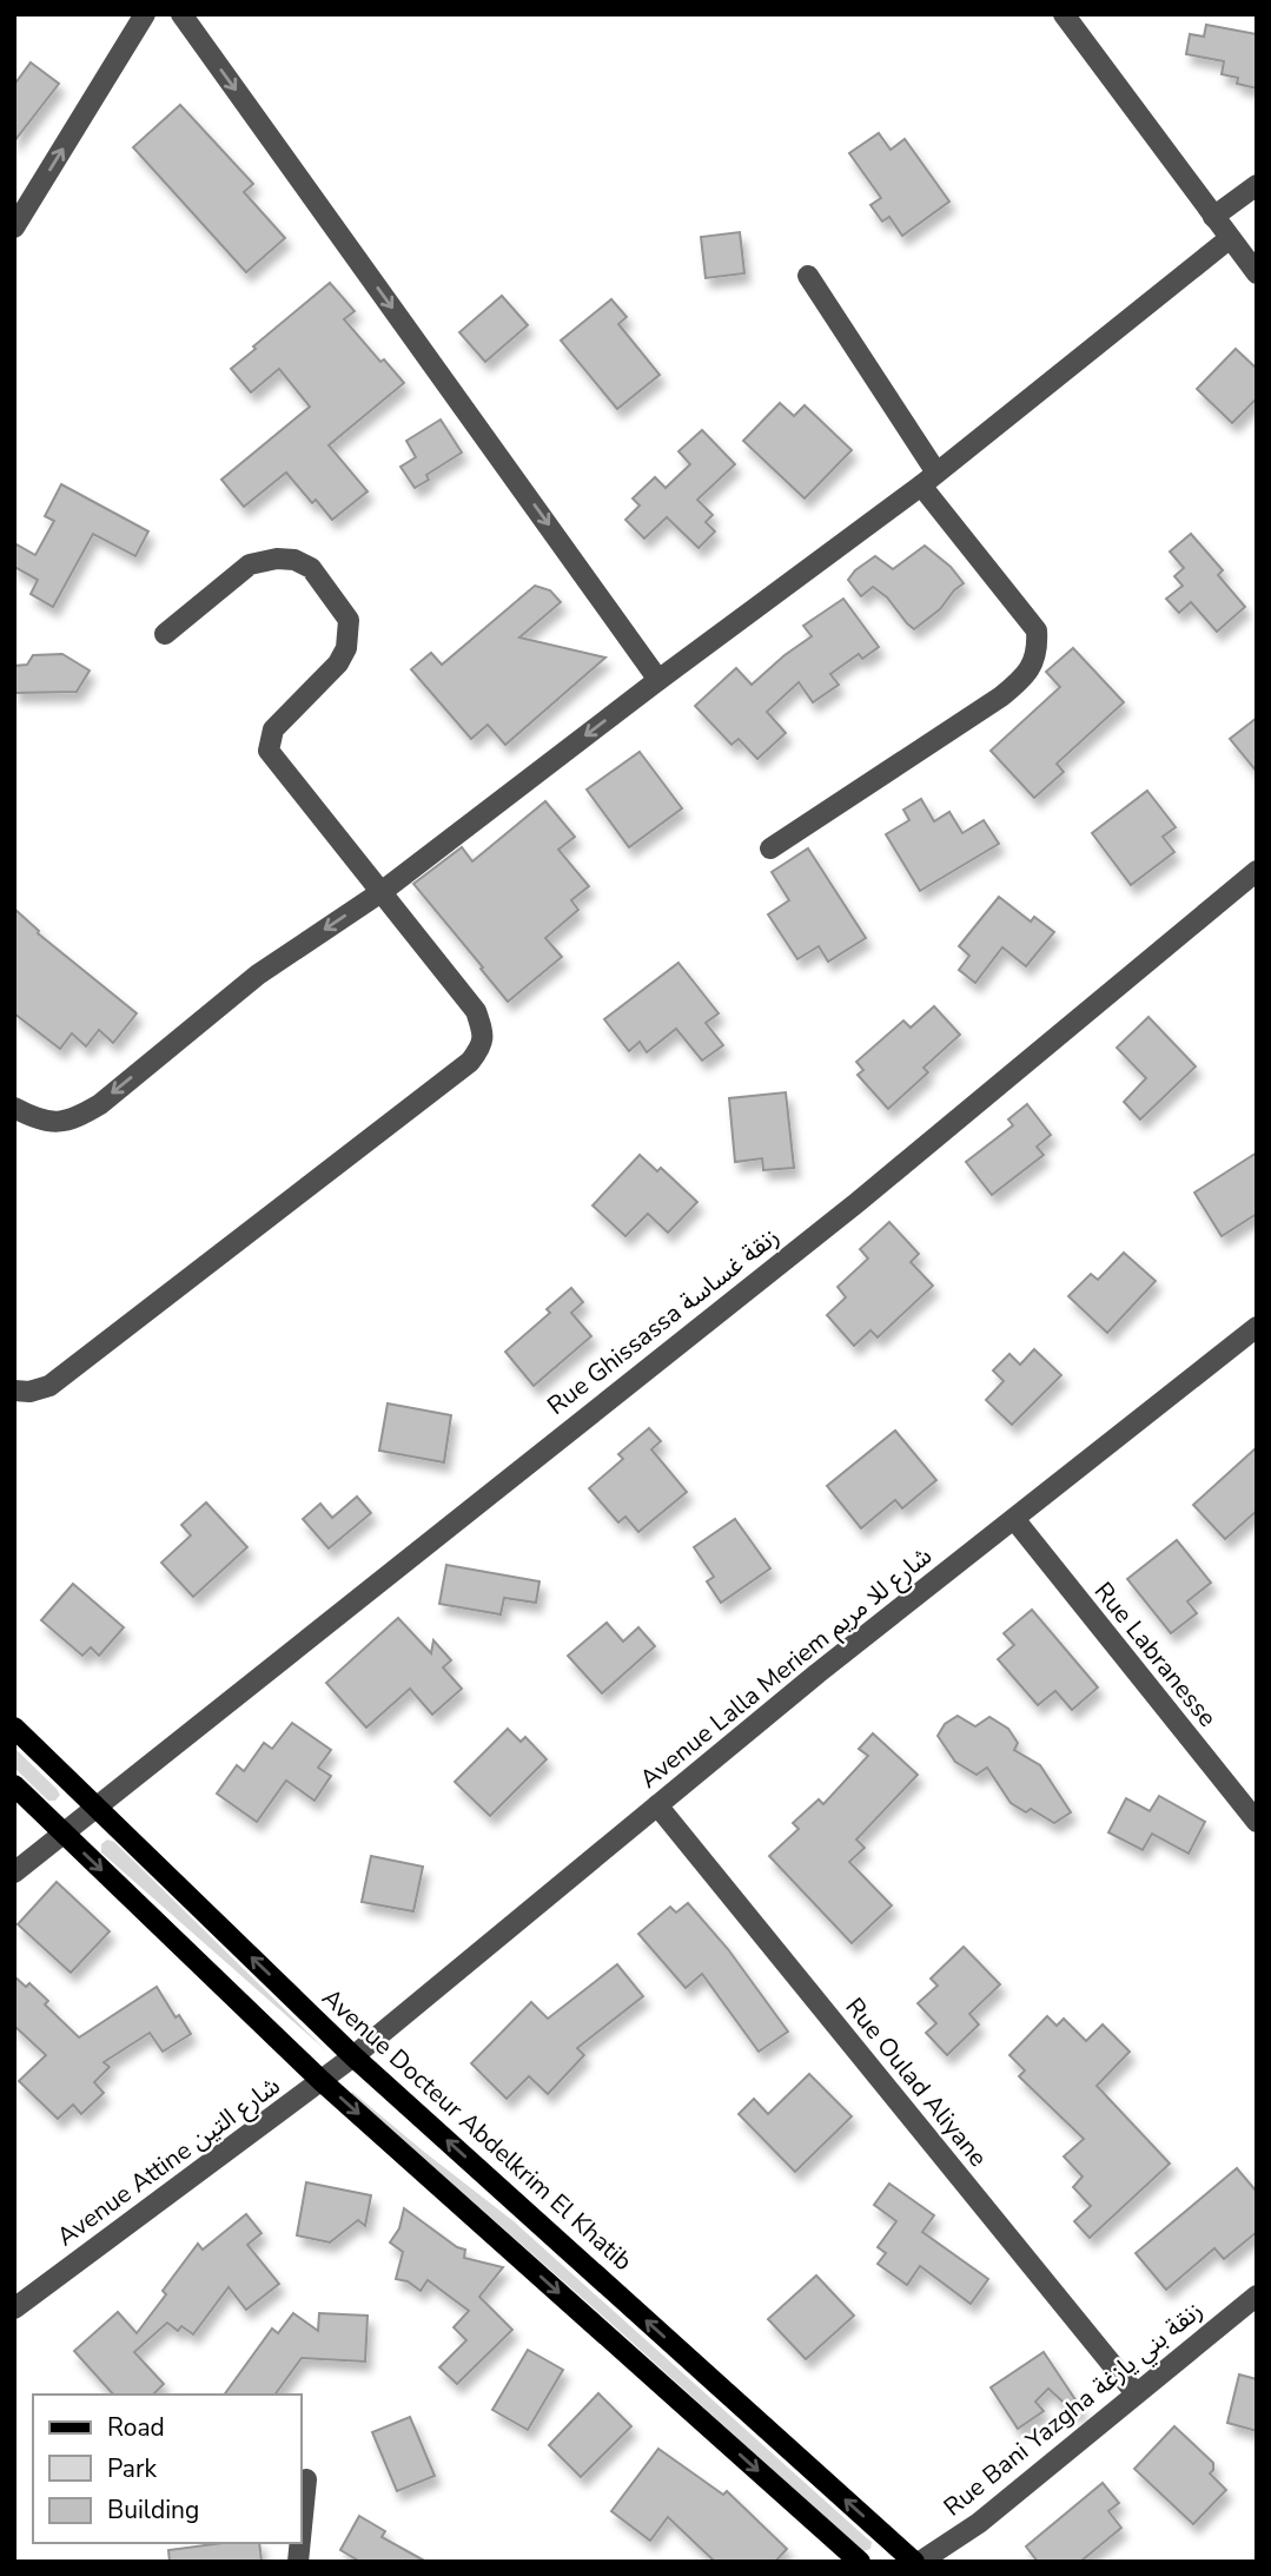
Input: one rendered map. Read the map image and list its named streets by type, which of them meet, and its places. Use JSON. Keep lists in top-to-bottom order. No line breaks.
{"streets":{"main road":["Avenue Docteur Abdelkrim El Khatib"],"street":["Rue Ghissassa زنقة غساسة","Rue Labranesse","Avenue Lalla Meriem شارع للا مريم","Rue Oulad Aliyane","Avenue Attine شارع التين","Rue Bani Yazgha زنقة بني يازغة"]},"crossings":[["Rue Ghissassa زنقة غساسة","Avenue Docteur Abdelkrim El Khatib"],["Rue Labranesse","Avenue Lalla Meriem شارع للا مريم"],["Avenue Lalla Meriem شارع للا مريم","Rue Oulad Aliyane"],["Avenue Lalla Meriem شارع للا مريم","Avenue Docteur Abdelkrim El Khatib"],["Avenue Lalla Meriem شارع للا مريم","Avenue Attine شارع التين"],["Rue Oulad Aliyane","Rue Bani Yazgha زنقة بني يازغة"],["Avenue Docteur Abdelkrim El Khatib","Avenue Attine شارع التين"]],"legend":["Road","Park","Building"]}
